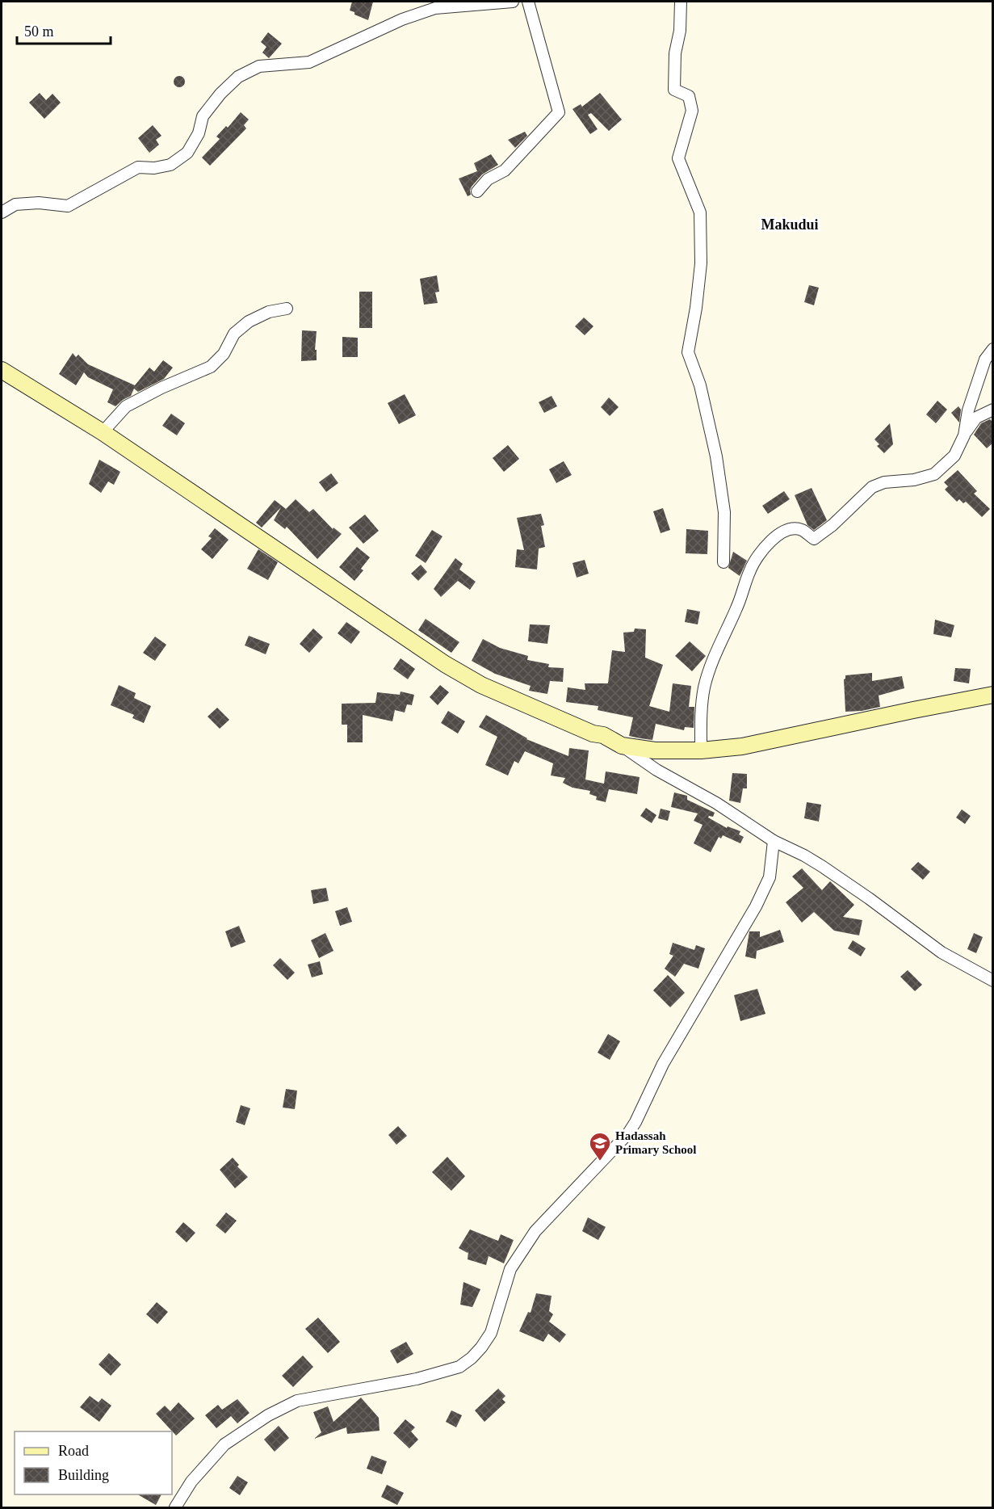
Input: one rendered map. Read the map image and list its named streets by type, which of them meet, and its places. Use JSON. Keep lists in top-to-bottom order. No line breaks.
{"districts":["Makudui"],"places":{"school or university":["Hadassah Primary School"]},"legend":["Road","Building"],"scale_bar":"50 m"}
